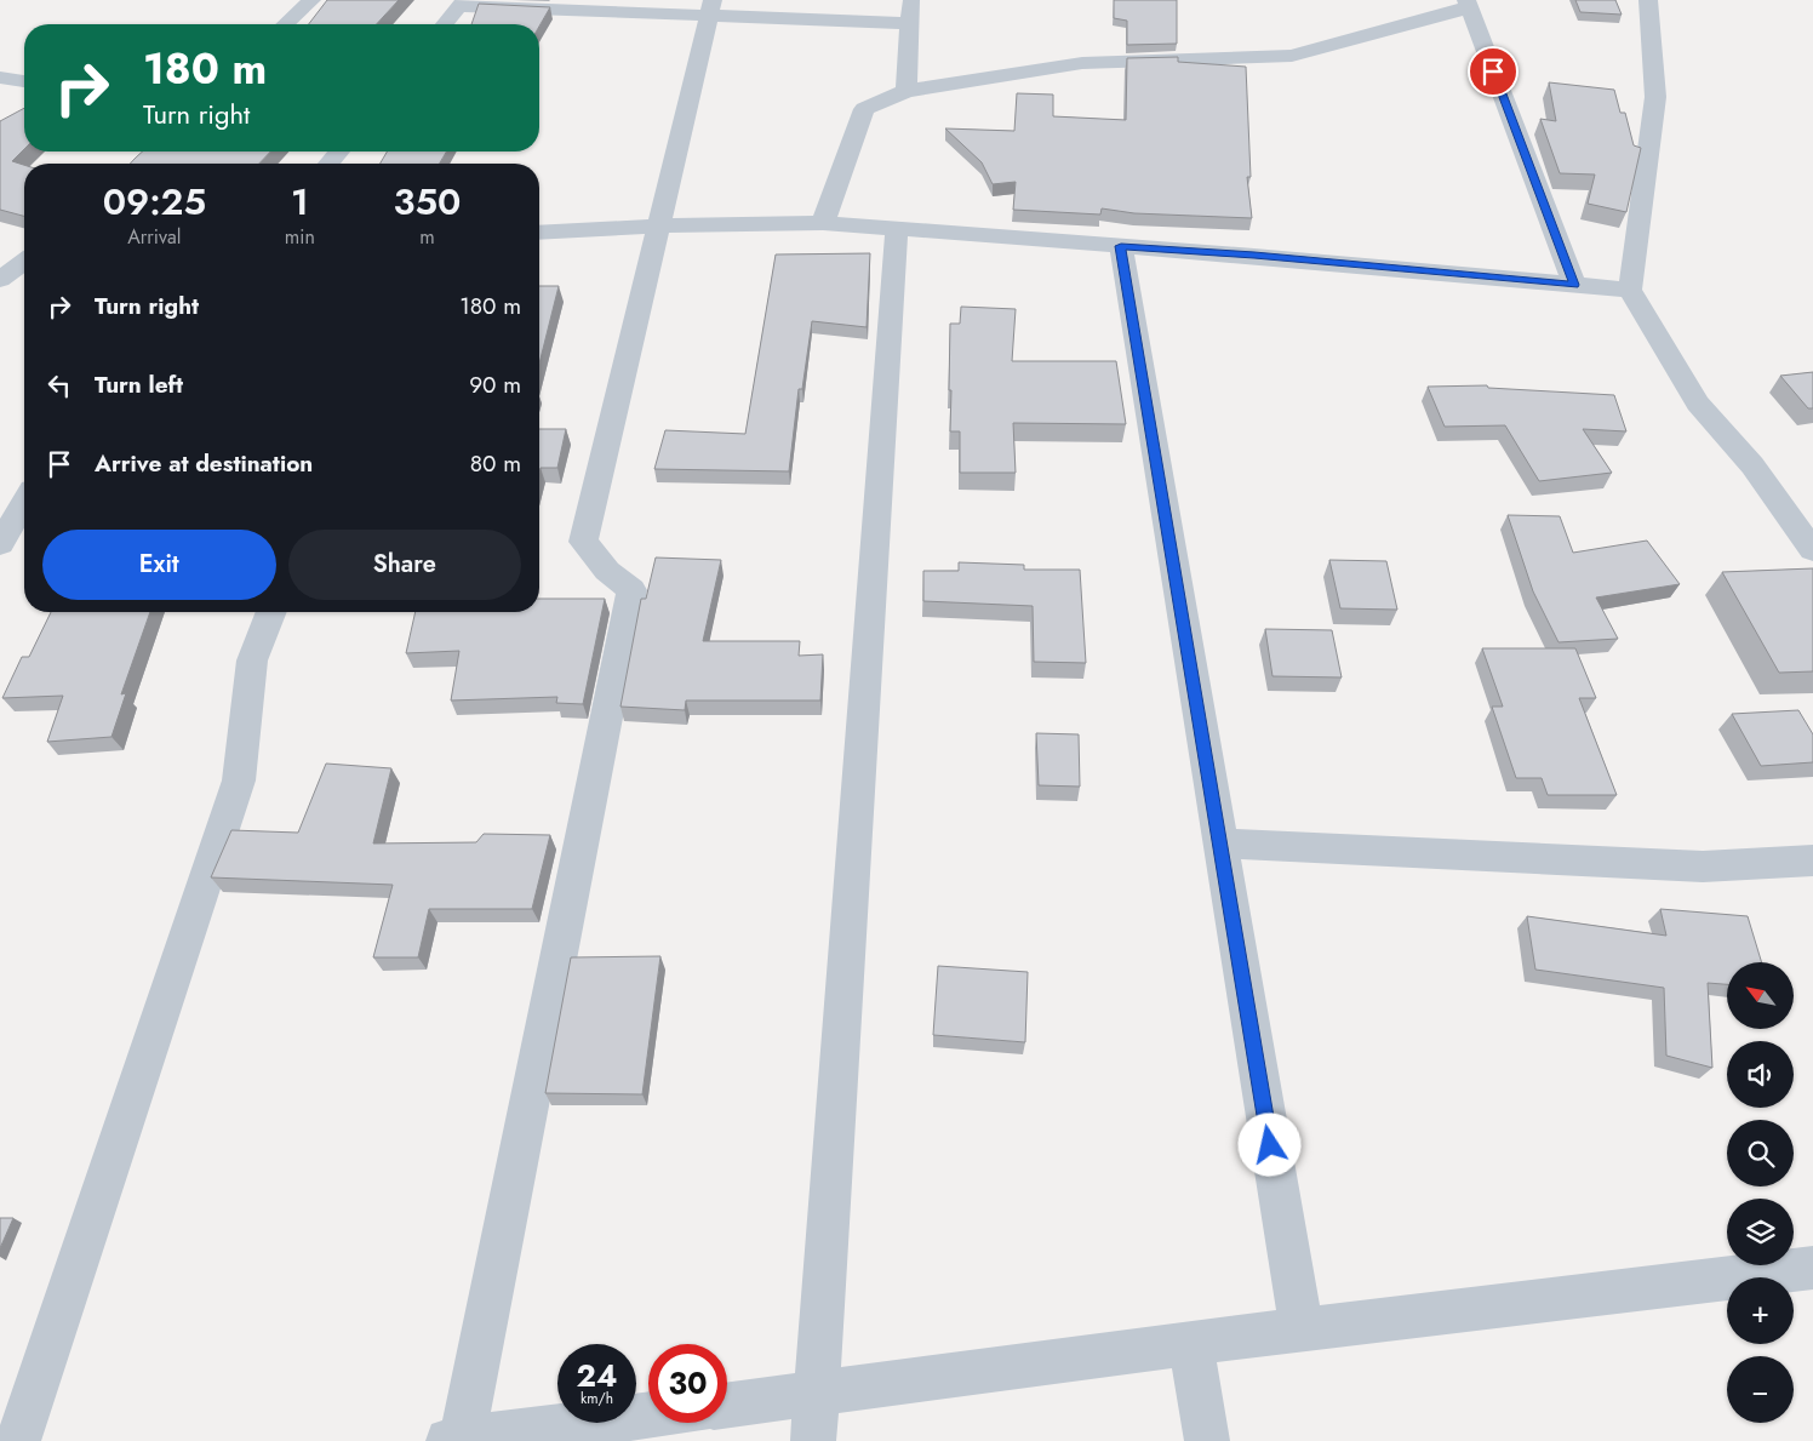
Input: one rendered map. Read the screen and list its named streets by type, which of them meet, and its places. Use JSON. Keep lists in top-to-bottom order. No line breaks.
{"north":"top left","page":{"turn":["180 m","Turn right"],"eta":["09:25","Arrival","1","min","350","m"],"list":[{"name":"Turn right","value":"180 m"},{"name":"Turn left","value":"90 m"},{"name":"Arrive at destination","value":"80 m"}],"buttons":["Exit","Share"],"map_buttons":["+","−"],"speed":"24 km/h","limit":"30"}}
